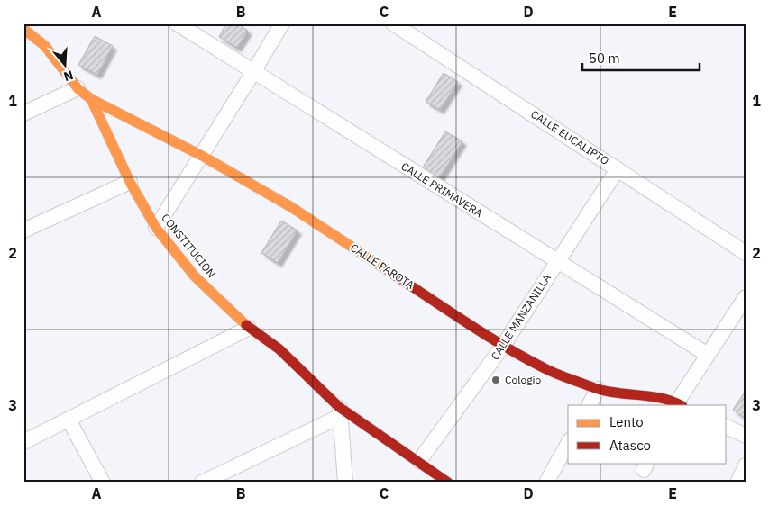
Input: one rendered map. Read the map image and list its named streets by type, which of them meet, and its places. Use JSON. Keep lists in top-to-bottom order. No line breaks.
{"streets":{"street":["CALLE EUCALIPTO","CALLE PRIMAVERA","CONSTITUCION","CALLE PAROTA","CALLE MANZANILLA"]},"crossings":[["CALLE EUCALIPTO","CALLE MANZANILLA"],["CALLE PRIMAVERA","CALLE MANZANILLA"],["CONSTITUCION","CALLE PAROTA"],["CONSTITUCION","CALLE MANZANILLA"],["CALLE PAROTA","CALLE MANZANILLA"]],"places":["Cologio"],"legend":["Lento","Atasco"],"scale_bar":"50 m","north":"bottom","grid":{"columns":["A","B","C","D","E"],"rows":["1","2","3"]}}
